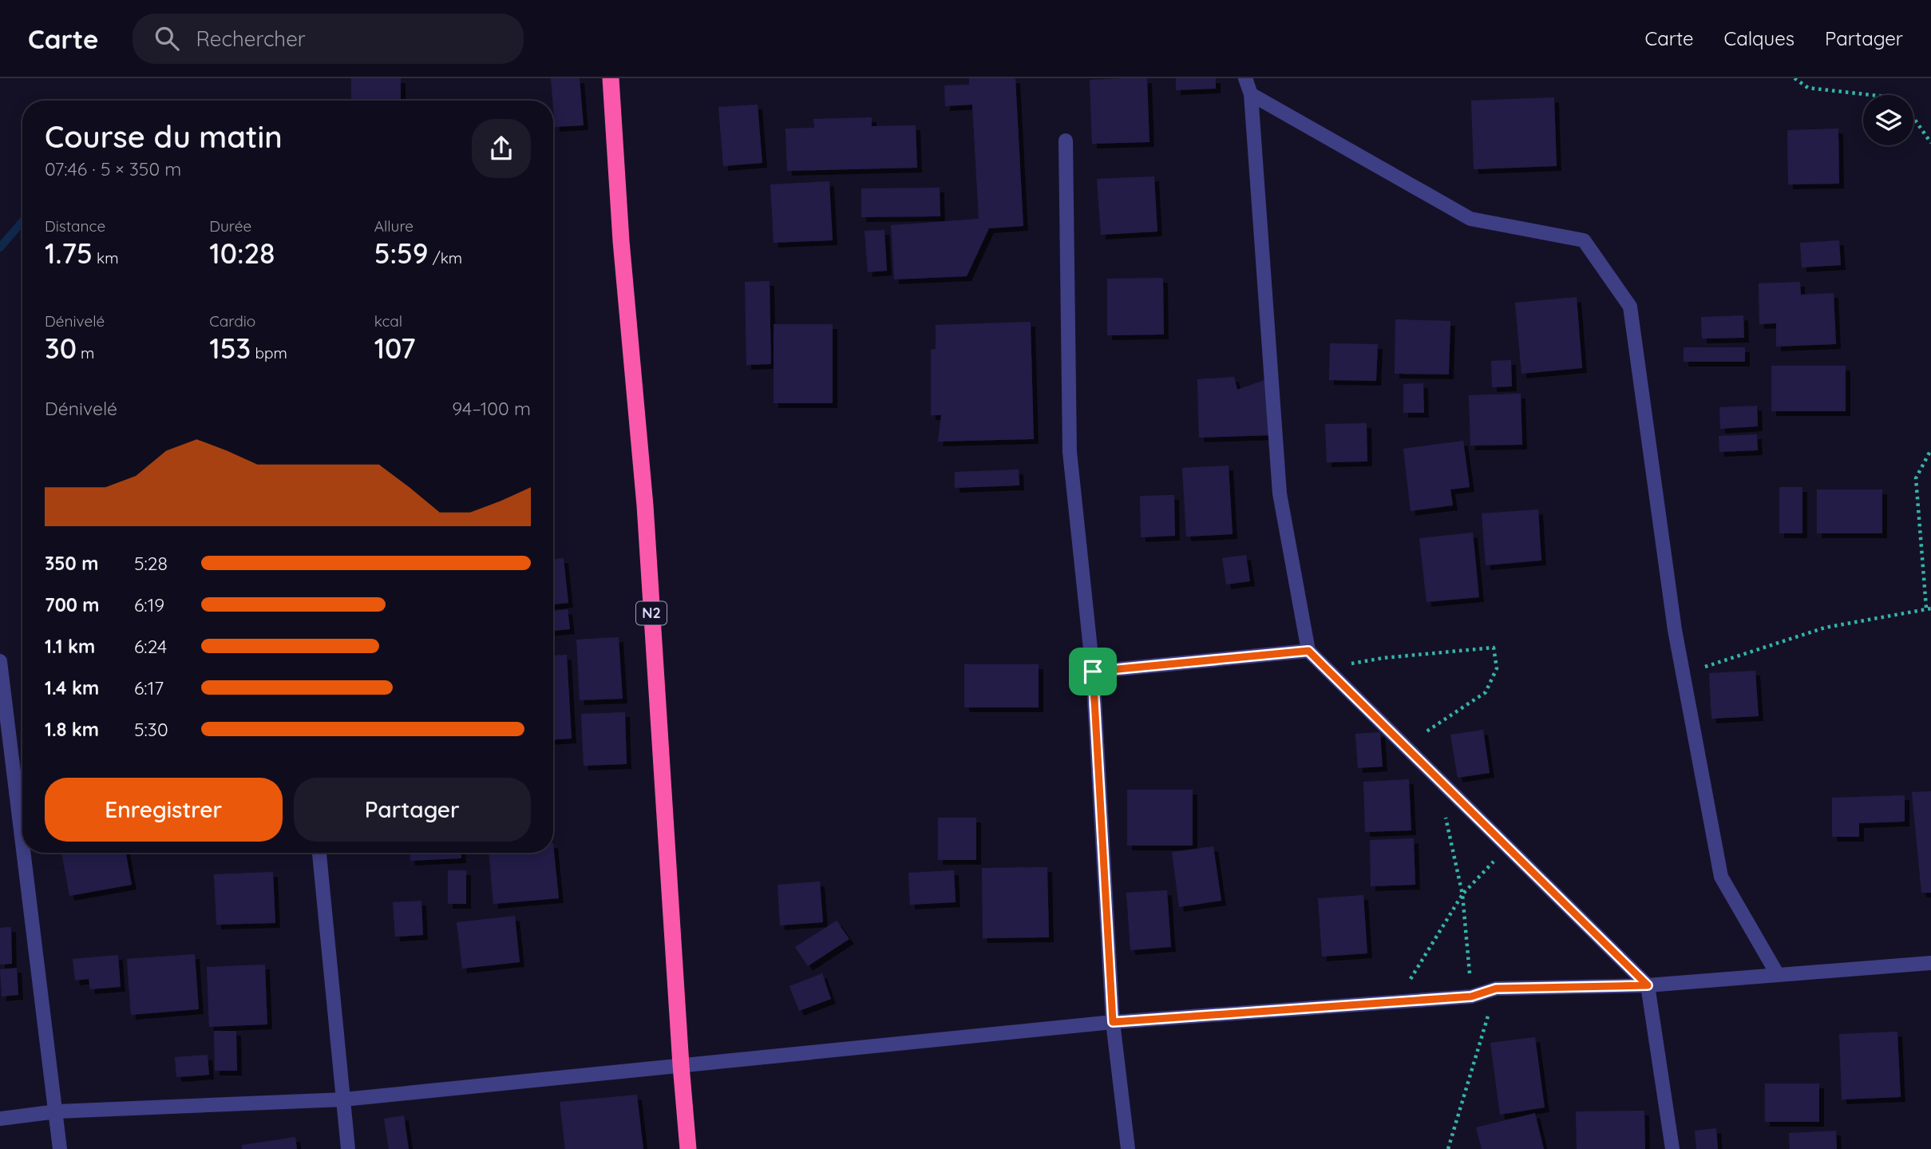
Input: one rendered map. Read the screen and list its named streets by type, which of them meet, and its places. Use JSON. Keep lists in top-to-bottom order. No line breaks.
{"streets":{"highway":["N2"]},"page":{"header":"Carte","search":"Rechercher","nav":["Carte","Calques","Partager"],"heading":["Course du matin","07:46 · 5 × 350 m"],"stats":[["Distance","1.75 km"],["Durée","10:28"],["Allure","5:59 /km"],["Dénivelé","30 m"],["Cardio","153 bpm"],["kcal","107"]],"chart":["Dénivelé","94–100 m"],"list":[{"name":"350 m","note":"5:28"},{"name":"700 m","note":"6:19"},{"name":"1.1 km","note":"6:24"},{"name":"1.4 km","note":"6:17"},{"name":"1.8 km","note":"5:30"}],"buttons":["Enregistrer","Partager"]}}
